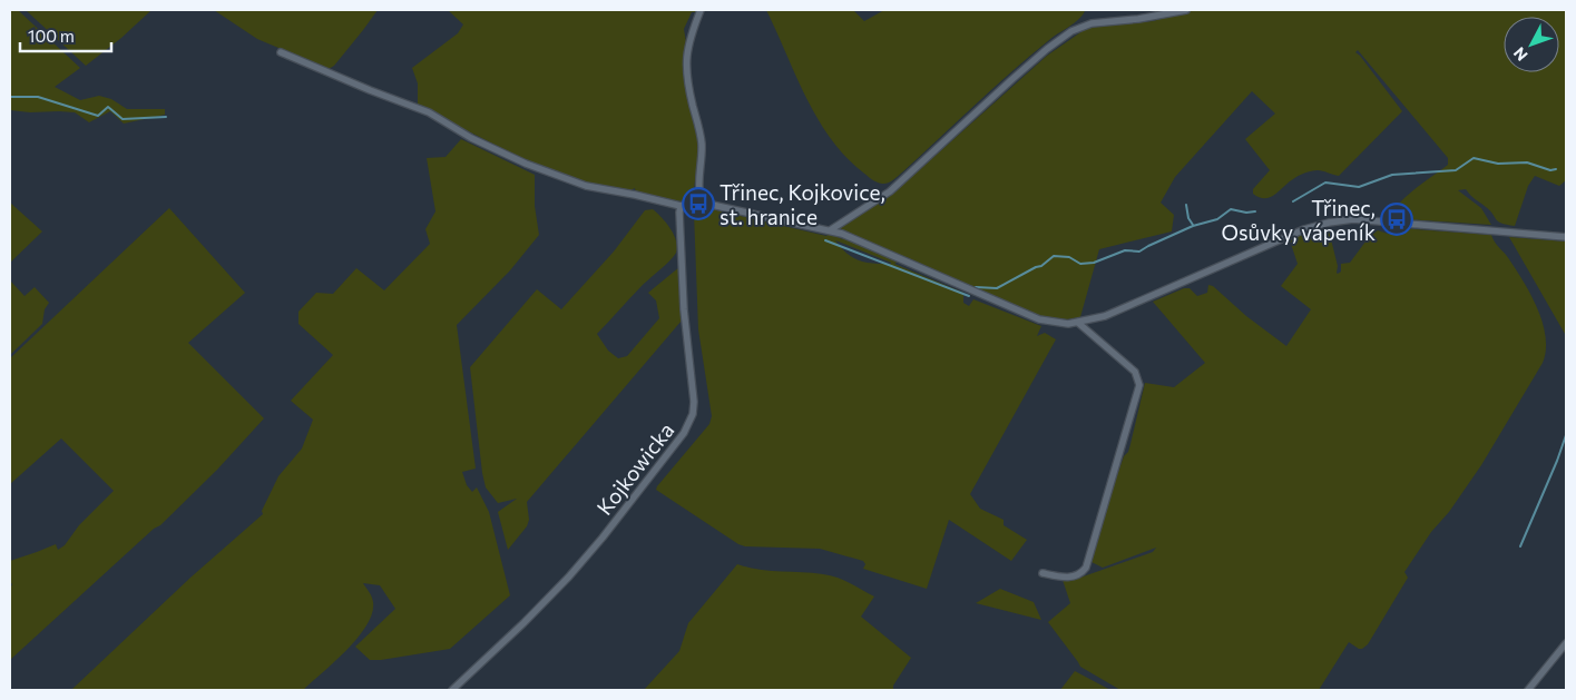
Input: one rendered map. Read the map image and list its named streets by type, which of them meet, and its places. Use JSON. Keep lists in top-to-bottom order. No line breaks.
{"streets":{"street":["Kojkowicka"]},"places":{"bus stop":["Třinec, Kojkovice, st. hranice","Třinec, Osůvky, vápeník"]},"scale_bar":"100 m","north":"bottom left"}
